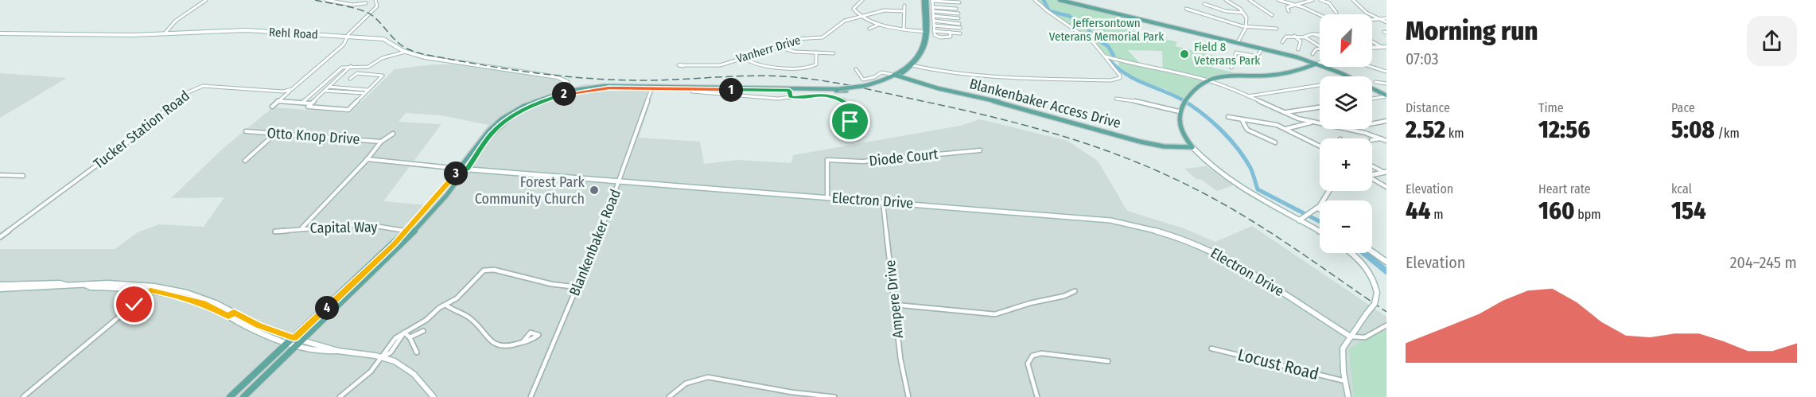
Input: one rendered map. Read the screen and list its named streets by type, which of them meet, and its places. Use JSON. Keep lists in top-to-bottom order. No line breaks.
{"streets":{"main road":["Blankenbaker Access Drive"],"street":["Rehl Road","Vanherr Drive","Tucker Station Road","Otto Knop Drive","Diode Court","Electron Drive","Capital Way","Blankenbaker Road","Ampere Drive","Locust Road"]},"crossings":[["Diode Court","Electron Drive"],["Electron Drive","Blankenbaker Road"],["Electron Drive","Ampere Drive"]],"parks":["Jeffersontown Veterans Memorial Park"],"places":["Field 8 Veterans Park","Forest Park Community Church"],"north":"bottom left","page":{"heading":["Morning run","07:03"],"map_buttons":["+","−"],"pins":["1","2","3","4"],"stats":[["Distance","2.52 km"],["Time","12:56"],["Pace","5:08 /km"],["Elevation","44 m"],["Heart rate","160 bpm"],["kcal","154"]],"chart":["Elevation","204–245 m"]}}
